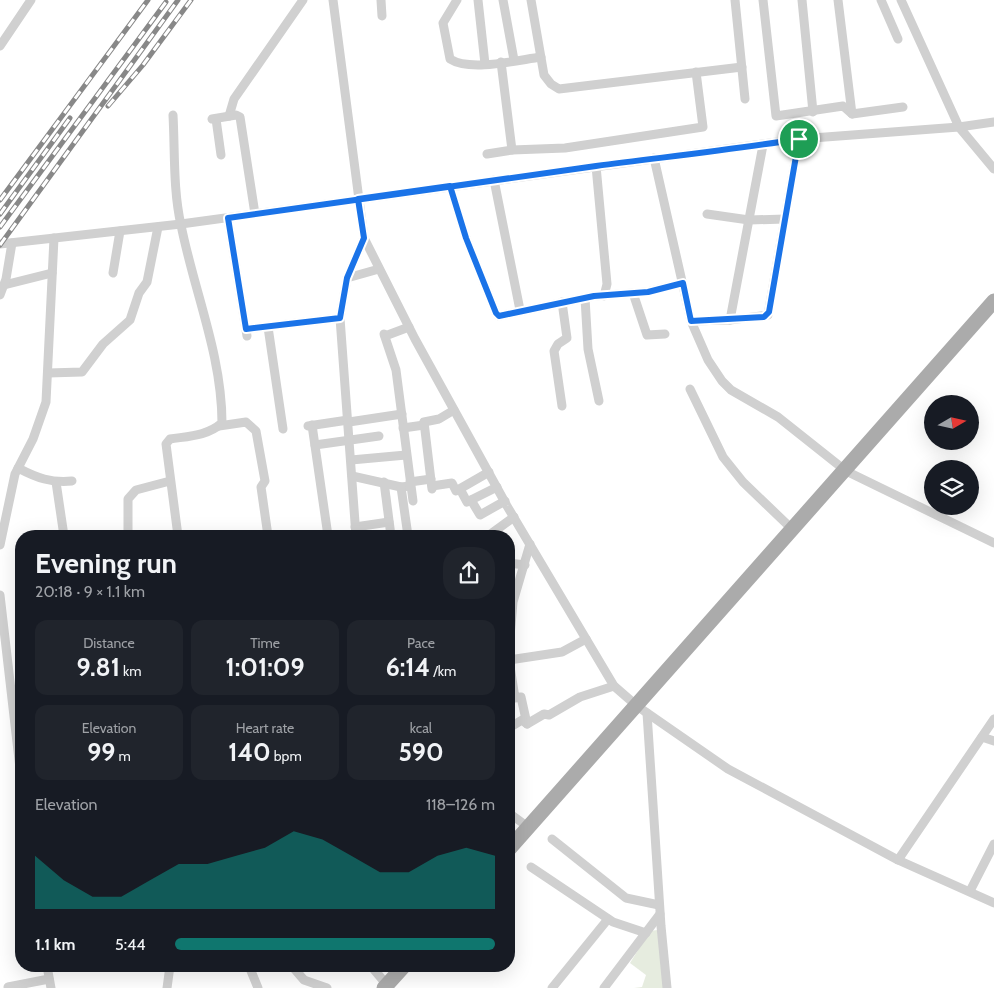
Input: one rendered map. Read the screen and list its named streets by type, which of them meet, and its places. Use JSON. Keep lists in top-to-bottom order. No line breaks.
{"north":"right","page":{"heading":["Evening run","20:18 · 9 × 1.1 km"],"stats":[["Distance","9.81 km"],["Time","1:01:09"],["Pace","6:14 /km"],["Elevation","99 m"],["Heart rate","140 bpm"],["kcal","590"]],"chart":["Elevation","118–126 m"],"list":[{"name":"1.1 km","note":"5:44"}]}}
